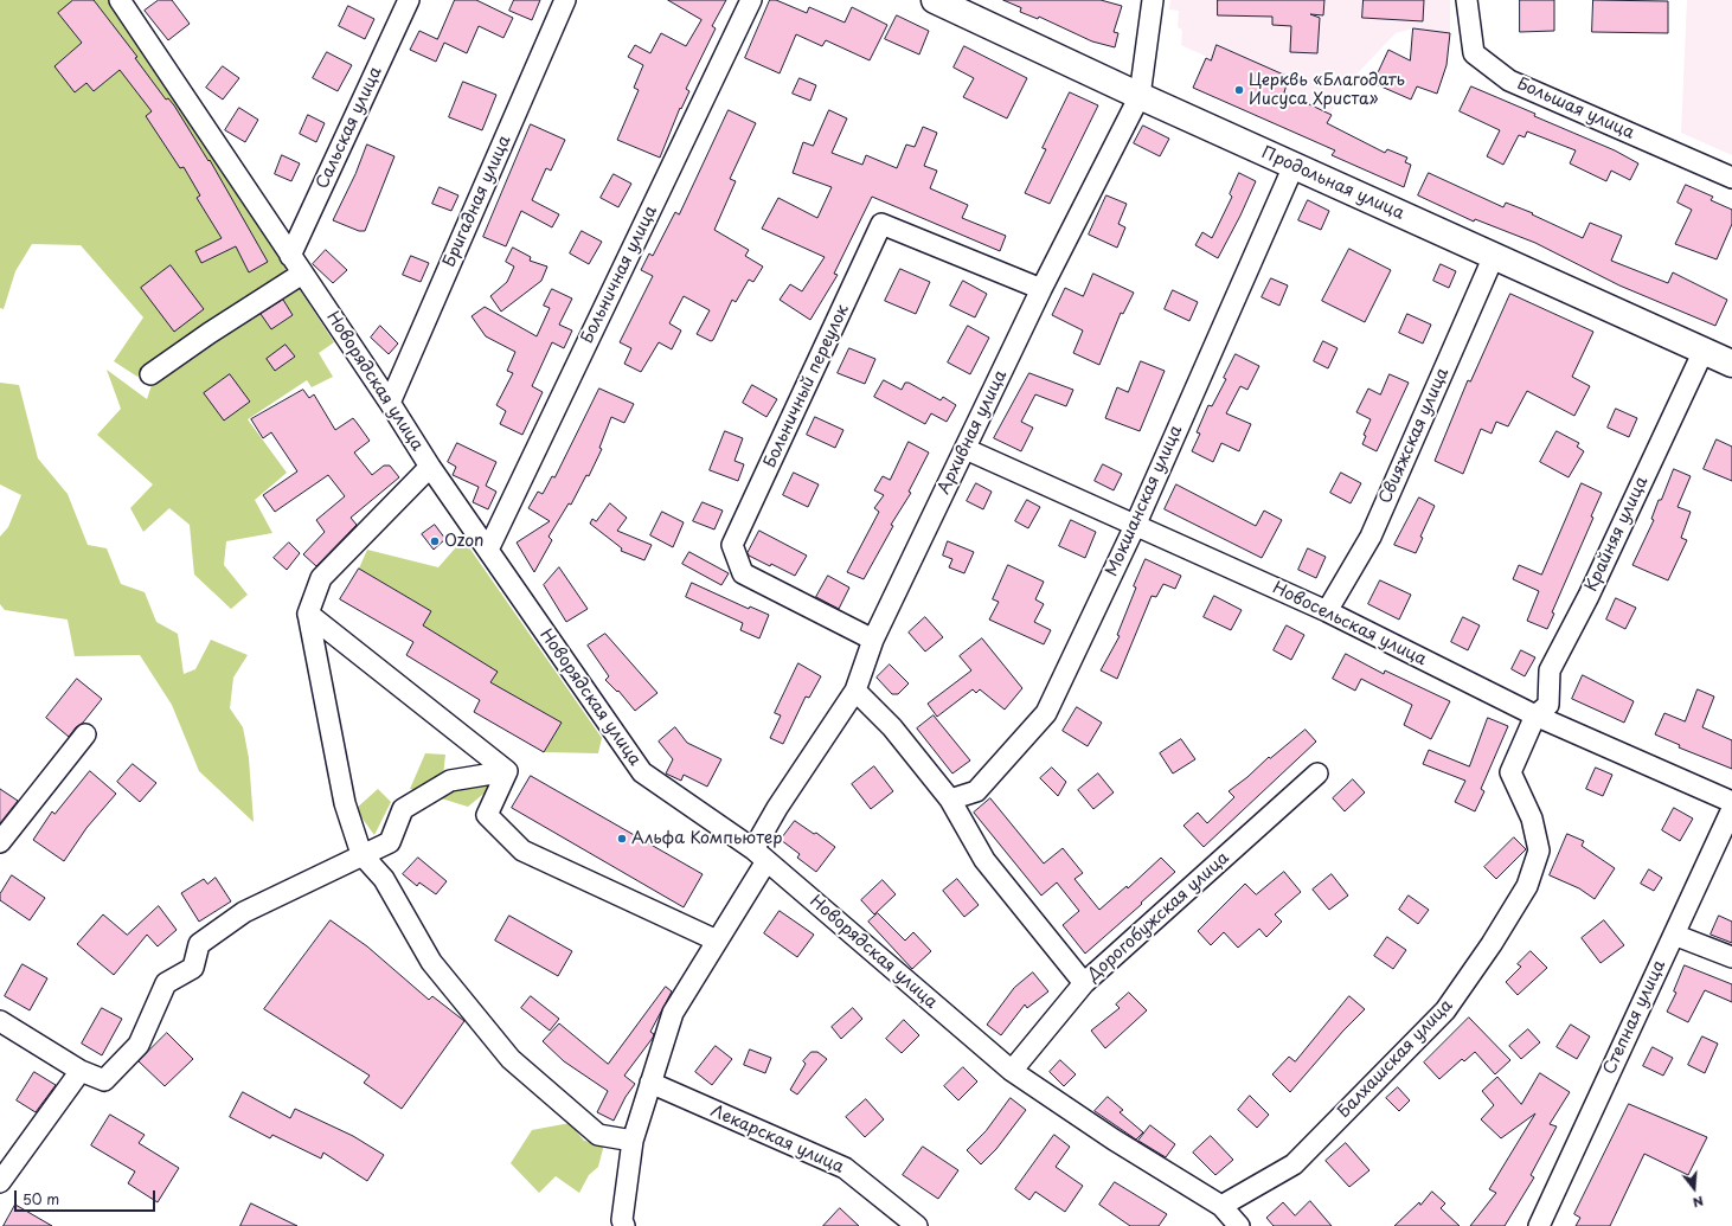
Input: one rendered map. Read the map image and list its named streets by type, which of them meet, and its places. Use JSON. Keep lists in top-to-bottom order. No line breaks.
{"streets":{"main road":["Продольная улица"],"street":["Большая улица","Сальская улица","Бригадная улица","Больничная улица","Новорядская улица","Больничный переулок","Архивная улица","Свияжская улица","Мокшанская улица","Крайняя улица","Новосельская улица","Дорогобужская улица","Степная улица","Балхашская улица","Лекарская улица"]},"crossings":[["Сальская улица","Новорядская улица"],["Продольная улица","Архивная улица"],["Продольная улица","Свияжская улица"],["Продольная улица","Мокшанская улица"],["Продольная улица","Крайняя улица"],["Бригадная улица","Новорядская улица"],["Больничная улица","Новорядская улица"],["Новорядская улица","Архивная улица"],["Новорядская улица","Дорогобужская улица"],["Новорядская улица","Балхашская улица"],["Больничный переулок","Архивная улица"],["Архивная улица","Новосельская улица"],["Архивная улица","Лекарская улица"],["Свияжская улица","Новосельская улица"],["Мокшанская улица","Новосельская улица"],["Крайняя улица","Новосельская улица"],["Крайняя улица","Балхашская улица"],["Новосельская улица","Балхашская улица"]],"places":["Церквь «Благодать Иисуса Христа»","Ozon","Альфа Компьютер"],"scale_bar":"50 m","north":"bottom"}
